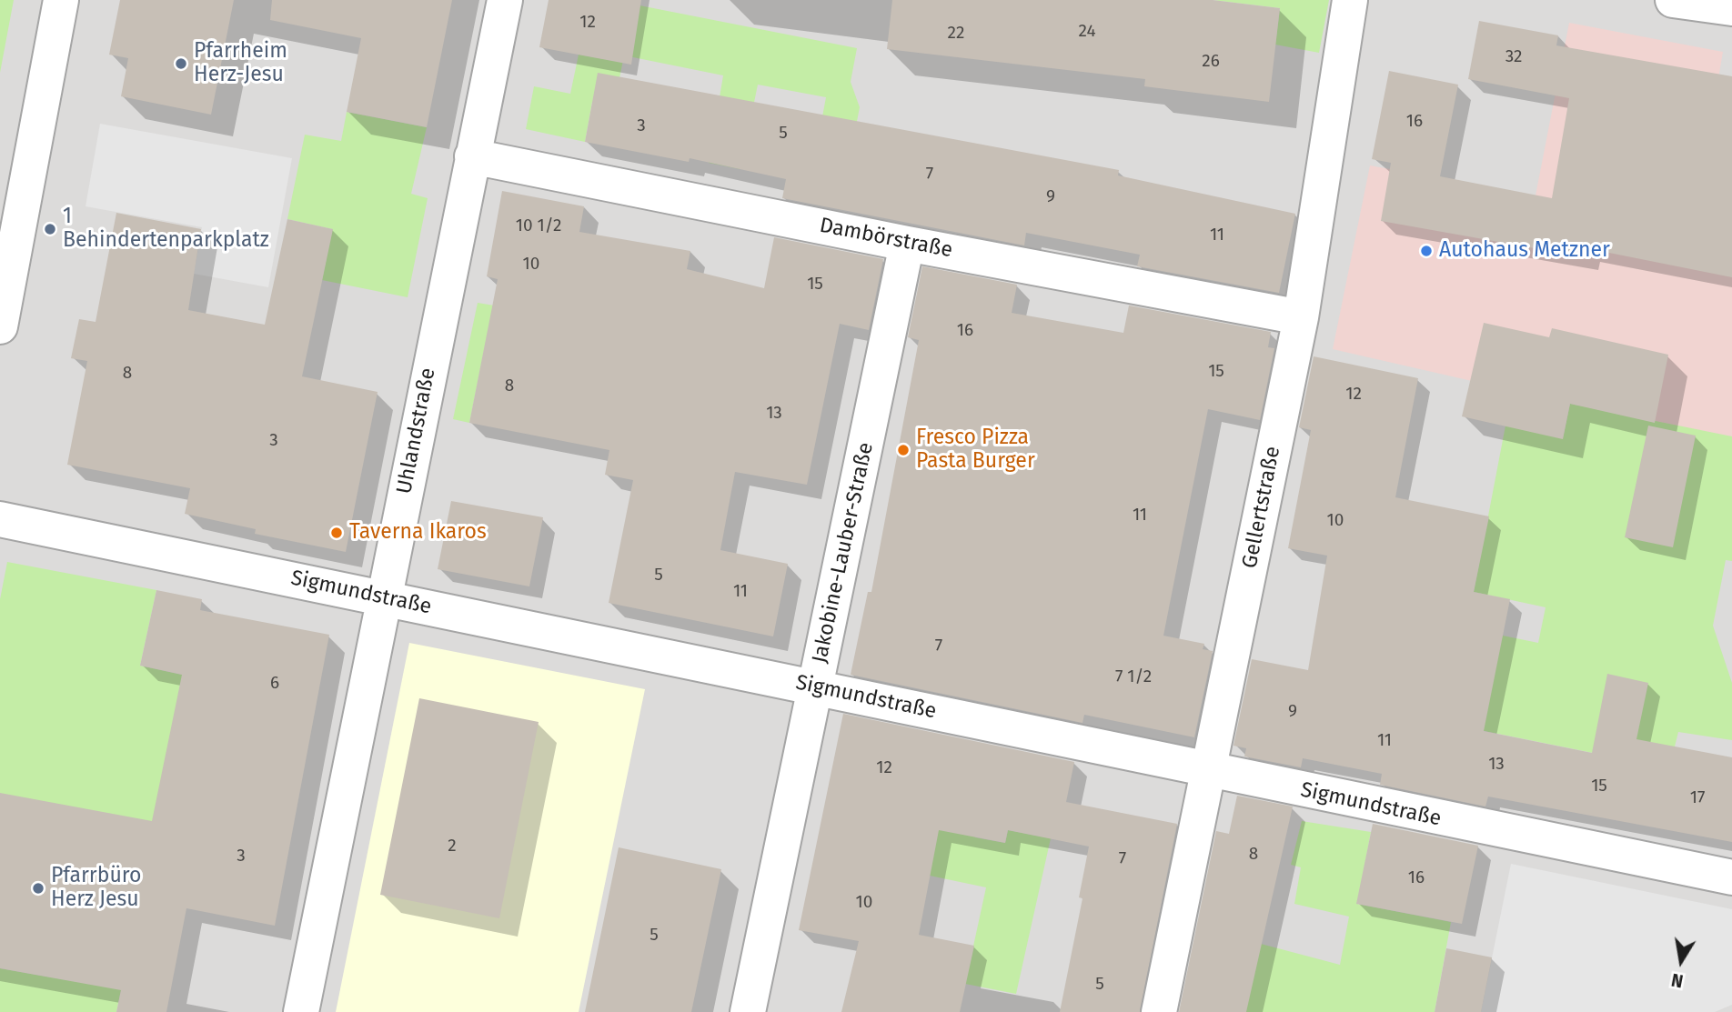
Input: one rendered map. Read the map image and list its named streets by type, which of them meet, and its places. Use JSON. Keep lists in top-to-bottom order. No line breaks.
{"streets":{"street":["Dambörstraße","Uhlandstraße","Gellertstraße","Jakobine-Lauber-Straße","Sigmundstraße"]},"crossings":[["Dambörstraße","Uhlandstraße"],["Dambörstraße","Gellertstraße"],["Dambörstraße","Jakobine-Lauber-Straße"],["Uhlandstraße","Sigmundstraße"],["Gellertstraße","Sigmundstraße"],["Jakobine-Lauber-Straße","Sigmundstraße"]],"places":["Pfarrheim Herz-Jesu","1 Behindertenparkplatz","Autohaus Metzner","Fresco Pizza Pasta Burger","Taverna Ikaros","Pfarrbüro Herz Jesu"],"house_numbers":["12","24","22","32","26","16","3","5","7","9","10 1/2","11","10","15","16","15","8","8","12","13","3","11","10","5","11","7","7 1/2","6","9","11","13","12","15","17","2","8","3","7","16","10","5","5"],"north":"bottom"}
